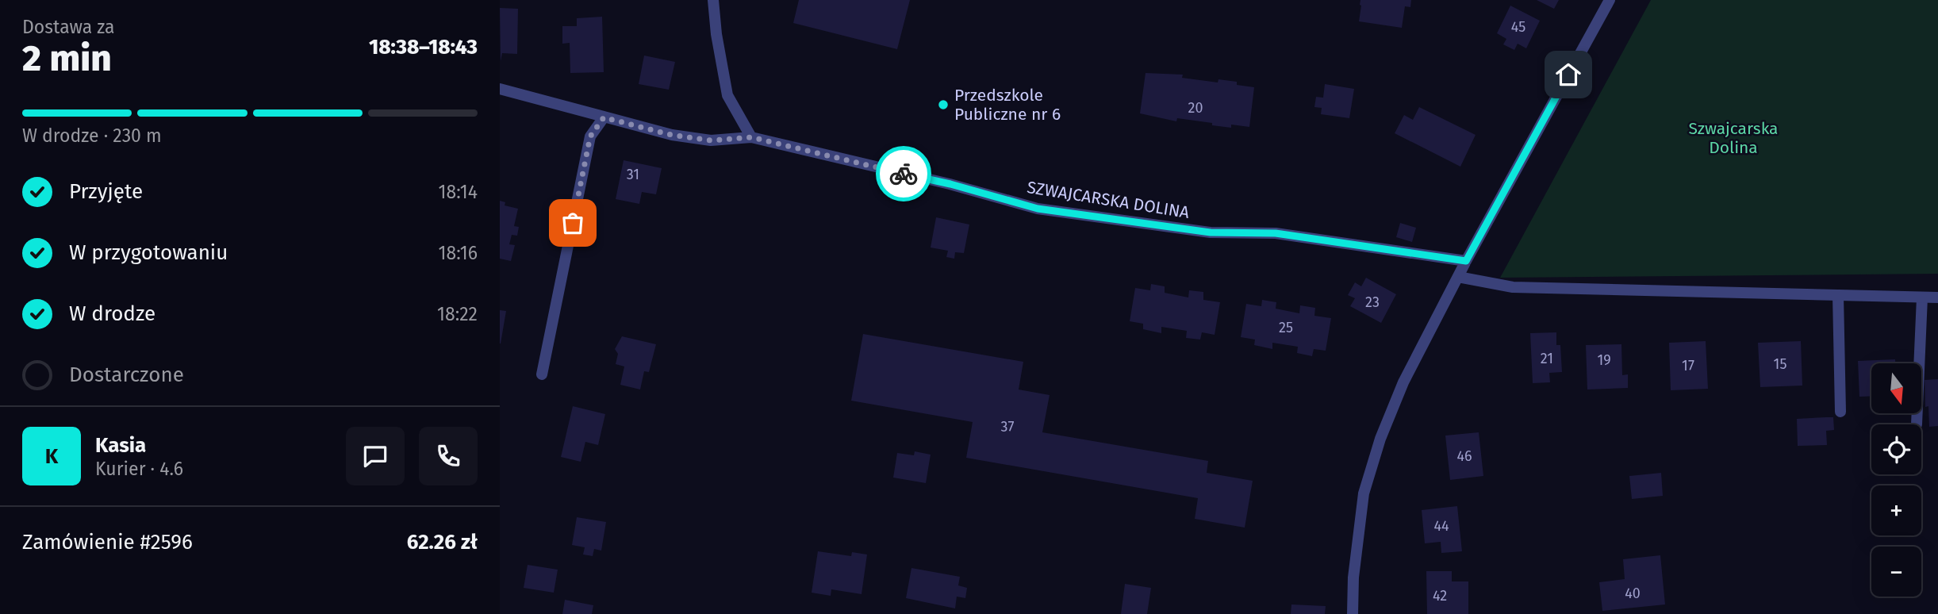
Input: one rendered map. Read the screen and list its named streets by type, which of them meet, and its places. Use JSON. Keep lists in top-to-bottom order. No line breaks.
{"streets":{"street":["SZWAJCARSKA DOLINA"]},"parks":["Szwajcarska Dolina"],"places":["Przedszkole Publiczne nr 6"],"house_numbers":["45","20","31","23","25","21","19","15","17","37","46","44","40","42"],"north":"bottom","page":{"heading":["2 min","Dostawa za","18:38–18:43"],"panel":["Kasia","Kurier · 4.6","Zamówienie #2596","62.26 zł"],"bar":"W drodze · 230 m","list":[["Przyjęte","18:14"],["W przygotowaniu","18:16"],["W drodze","18:22"],"Dostarczone"],"map_buttons":["+","−"],"round":"K"}}
